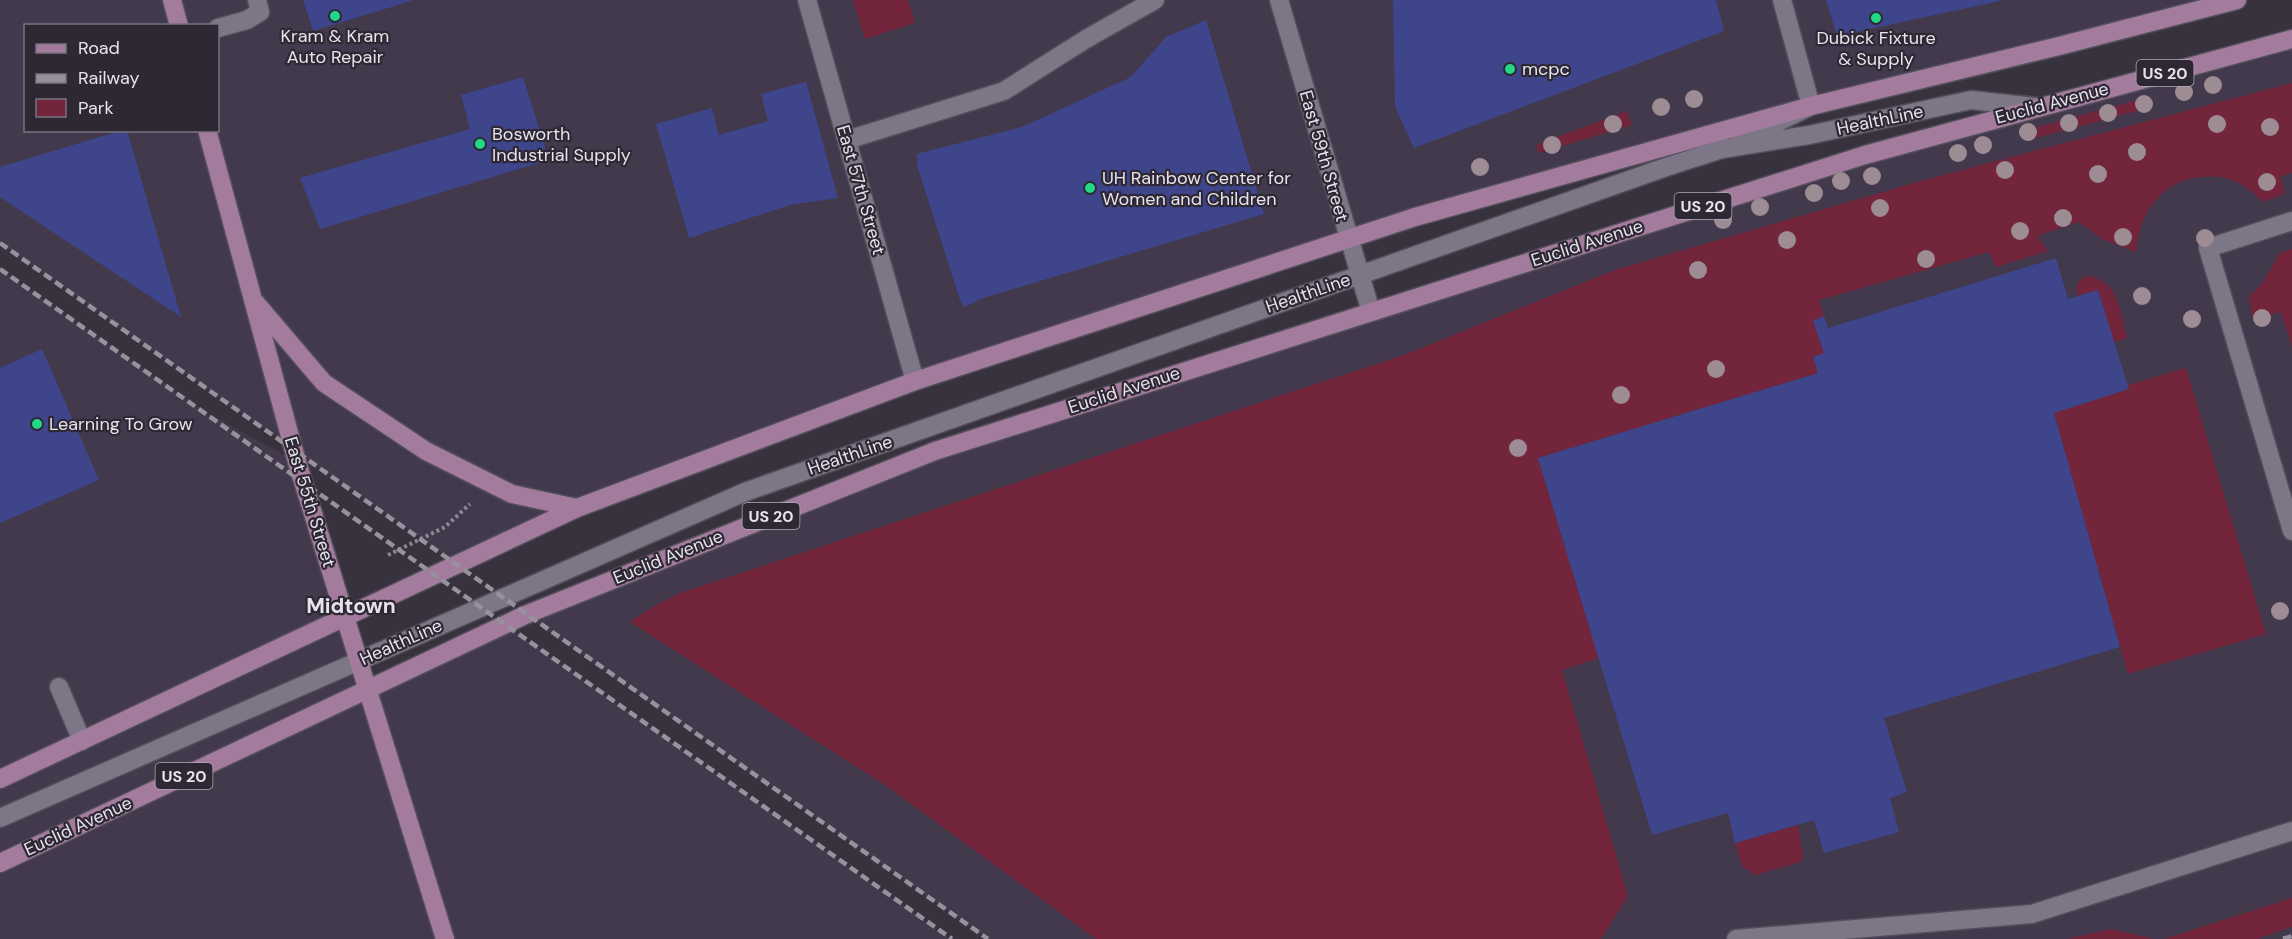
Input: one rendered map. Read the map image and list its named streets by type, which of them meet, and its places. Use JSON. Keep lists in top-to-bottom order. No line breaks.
{"streets":{"main road":["US 20","Euclid Avenue","East 55th Street"],"street":["HealthLine","East 59th Street","East 57th Street"]},"crossings":[["Euclid Avenue","HealthLine"],["Euclid Avenue","East 59th Street"],["Euclid Avenue","East 55th Street"],["HealthLine","East 59th Street"],["HealthLine","East 55th Street"]],"districts":["Midtown"],"places":["Kram & Kram Auto Repair","Dubick Fixture & Supply","mcpc","Bosworth Industrial Supply","UH Rainbow Center for Women and Children","Learning To Grow"],"legend":["Road","Railway","Park"]}
